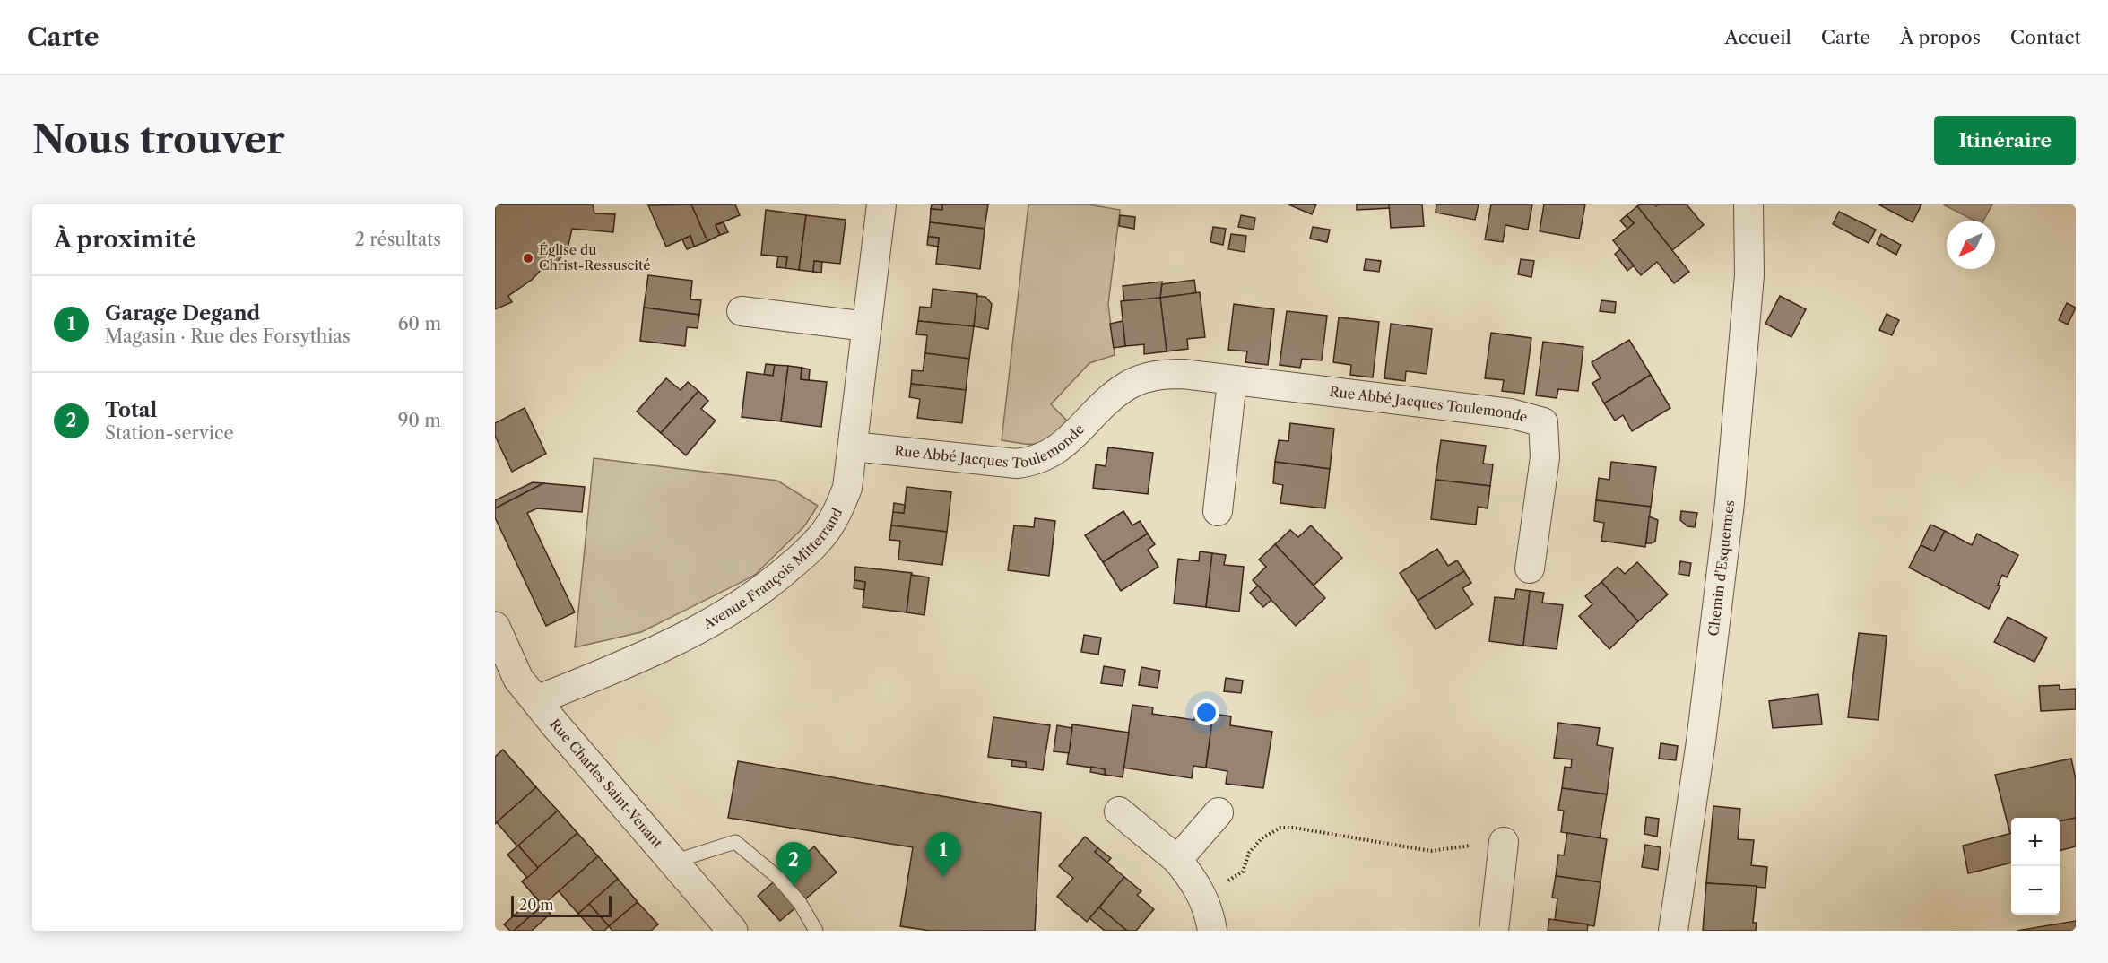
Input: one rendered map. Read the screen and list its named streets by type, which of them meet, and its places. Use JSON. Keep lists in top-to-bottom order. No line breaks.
{"streets":{"street":["Rue Abbé Jacques Toulemonde","Avenue François Mitterrand","Chemin d'Esquermes","Rue Charles Saint-Venant"]},"crossings":[["Rue Abbé Jacques Toulemonde","Avenue François Mitterrand"],["Avenue François Mitterrand","Rue Charles Saint-Venant"]],"places":["Église du Christ-Ressuscité"],"scale_bar":"20 m","north":"bottom left","page":{"header":"Carte","nav":["Accueil","Carte","À propos","Contact"],"buttons":"Itinéraire","title":"Nous trouver","heading":["À proximité","2 résultats"],"list":[{"mark":"1","name":"Garage Degand","note":"Magasin · Rue des Forsythias","value":"60 m"},{"mark":"2","name":"Total","note":"Station-service","value":"90 m"}],"map_buttons":["+","−"],"pins":["1","2"],"scale":"20 m"}}
